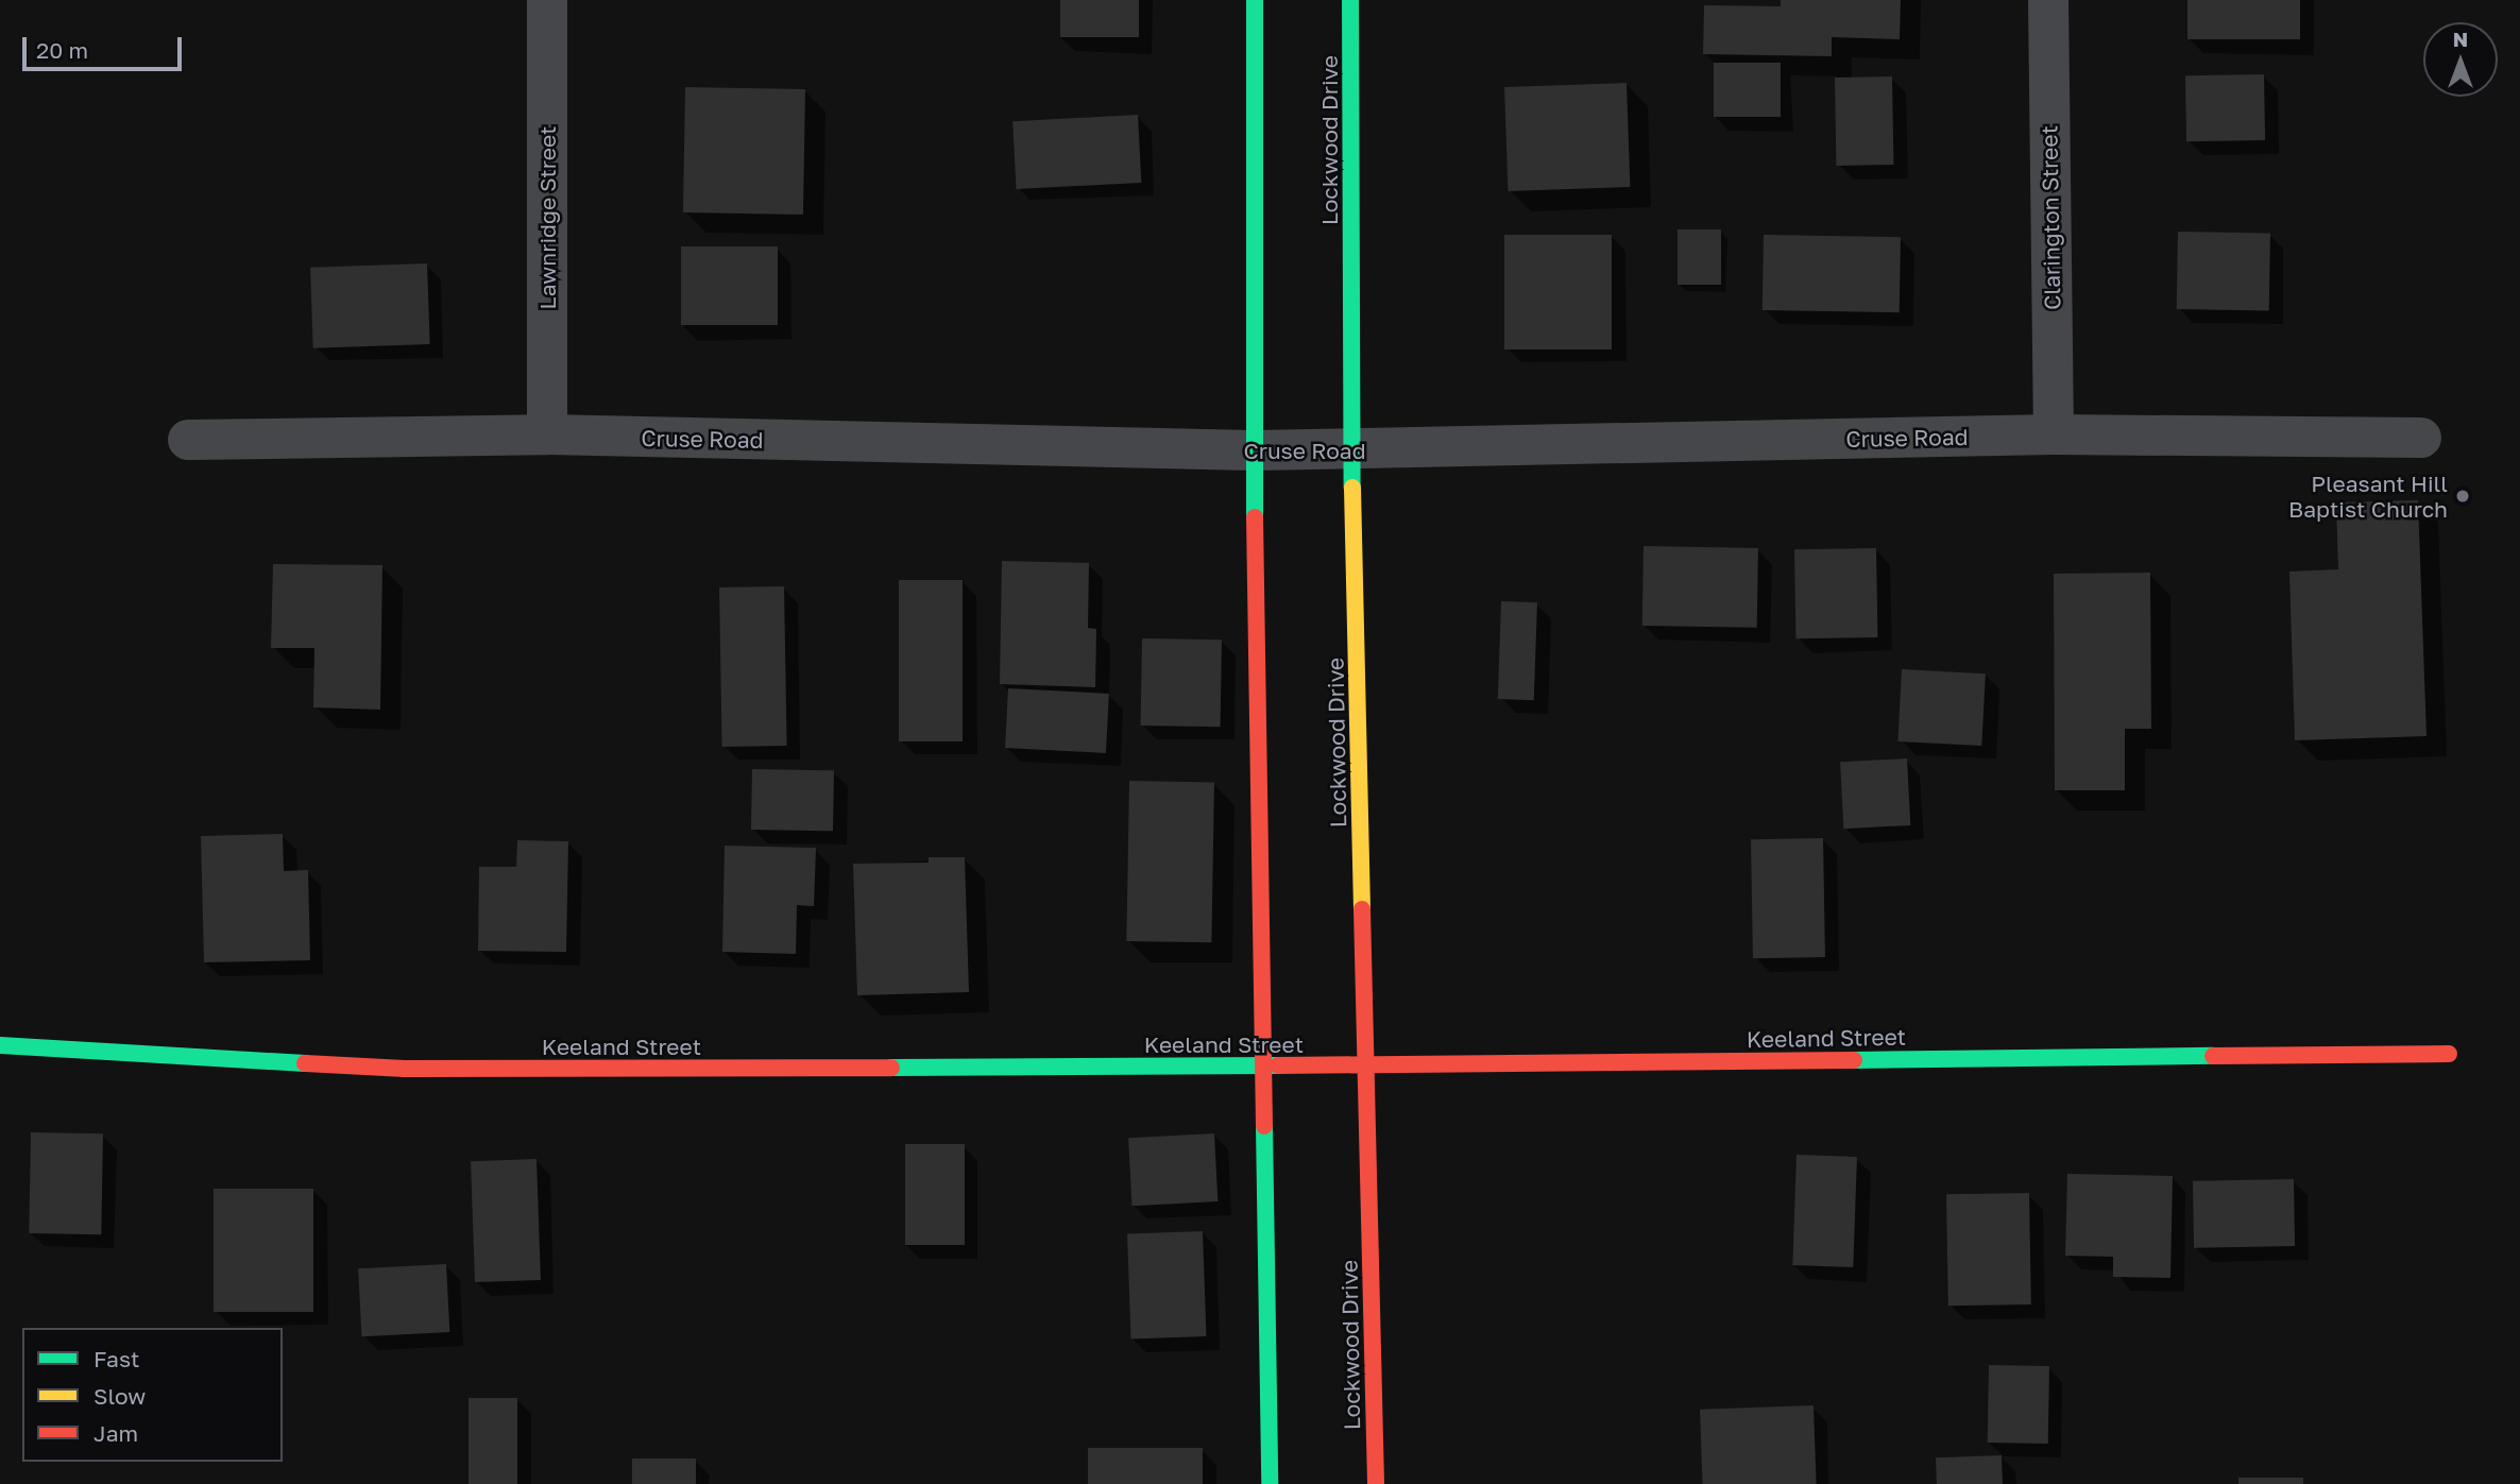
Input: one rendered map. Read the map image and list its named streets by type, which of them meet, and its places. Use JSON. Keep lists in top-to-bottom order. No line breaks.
{"streets":{"main road":["Lockwood Drive","Keeland Street"],"street":["Lawnridge Street","Clarington Street","Cruse Road"]},"crossings":[["Lockwood Drive","Cruse Road"],["Lockwood Drive","Keeland Street"],["Lawnridge Street","Cruse Road"],["Clarington Street","Cruse Road"]],"places":["Pleasant Hill Baptist Church"],"legend":["Fast","Slow","Jam"],"scale_bar":"20 m","north":"top"}
